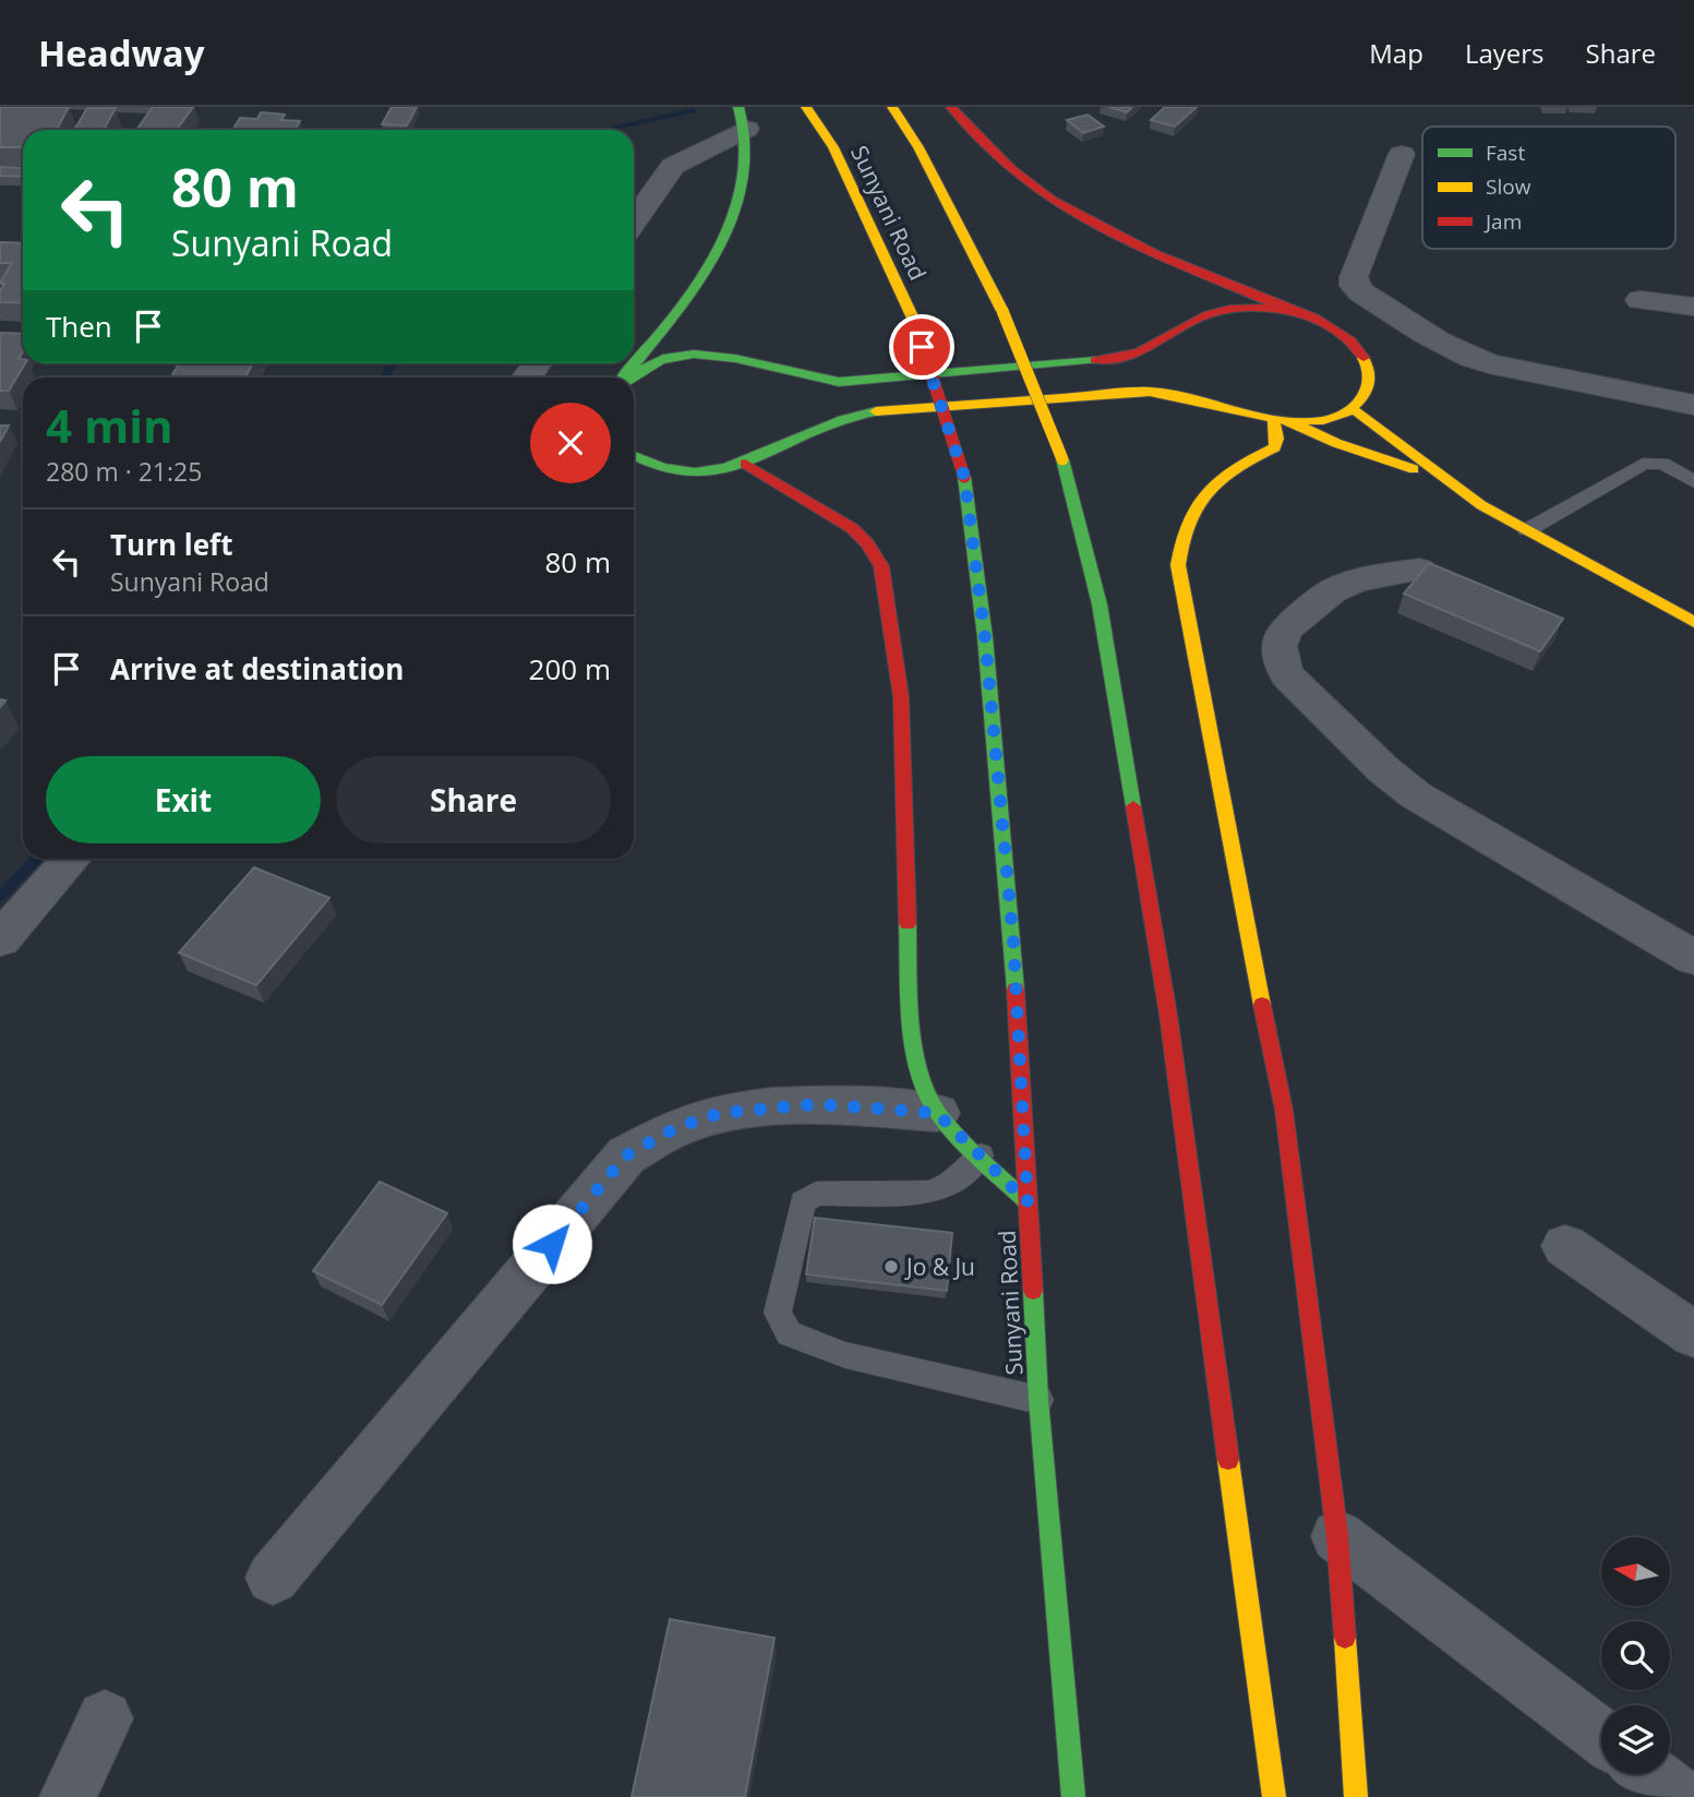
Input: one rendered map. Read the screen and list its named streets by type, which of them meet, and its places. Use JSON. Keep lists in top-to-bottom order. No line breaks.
{"streets":{"main road":["Sunyani Road"]},"places":["Jo & Ju"],"legend":["Fast","Slow","Jam"],"north":"left","page":{"header":"Headway","nav":["Map","Layers","Share"],"turn":["80 m","Sunyani Road"],"then":"Then","heading":["4 min","280 m · 21:25"],"list":[{"name":"Turn left","note":"Sunyani Road","value":"80 m"},{"name":"Arrive at destination","value":"200 m"}],"buttons":["Exit","Share"]}}
